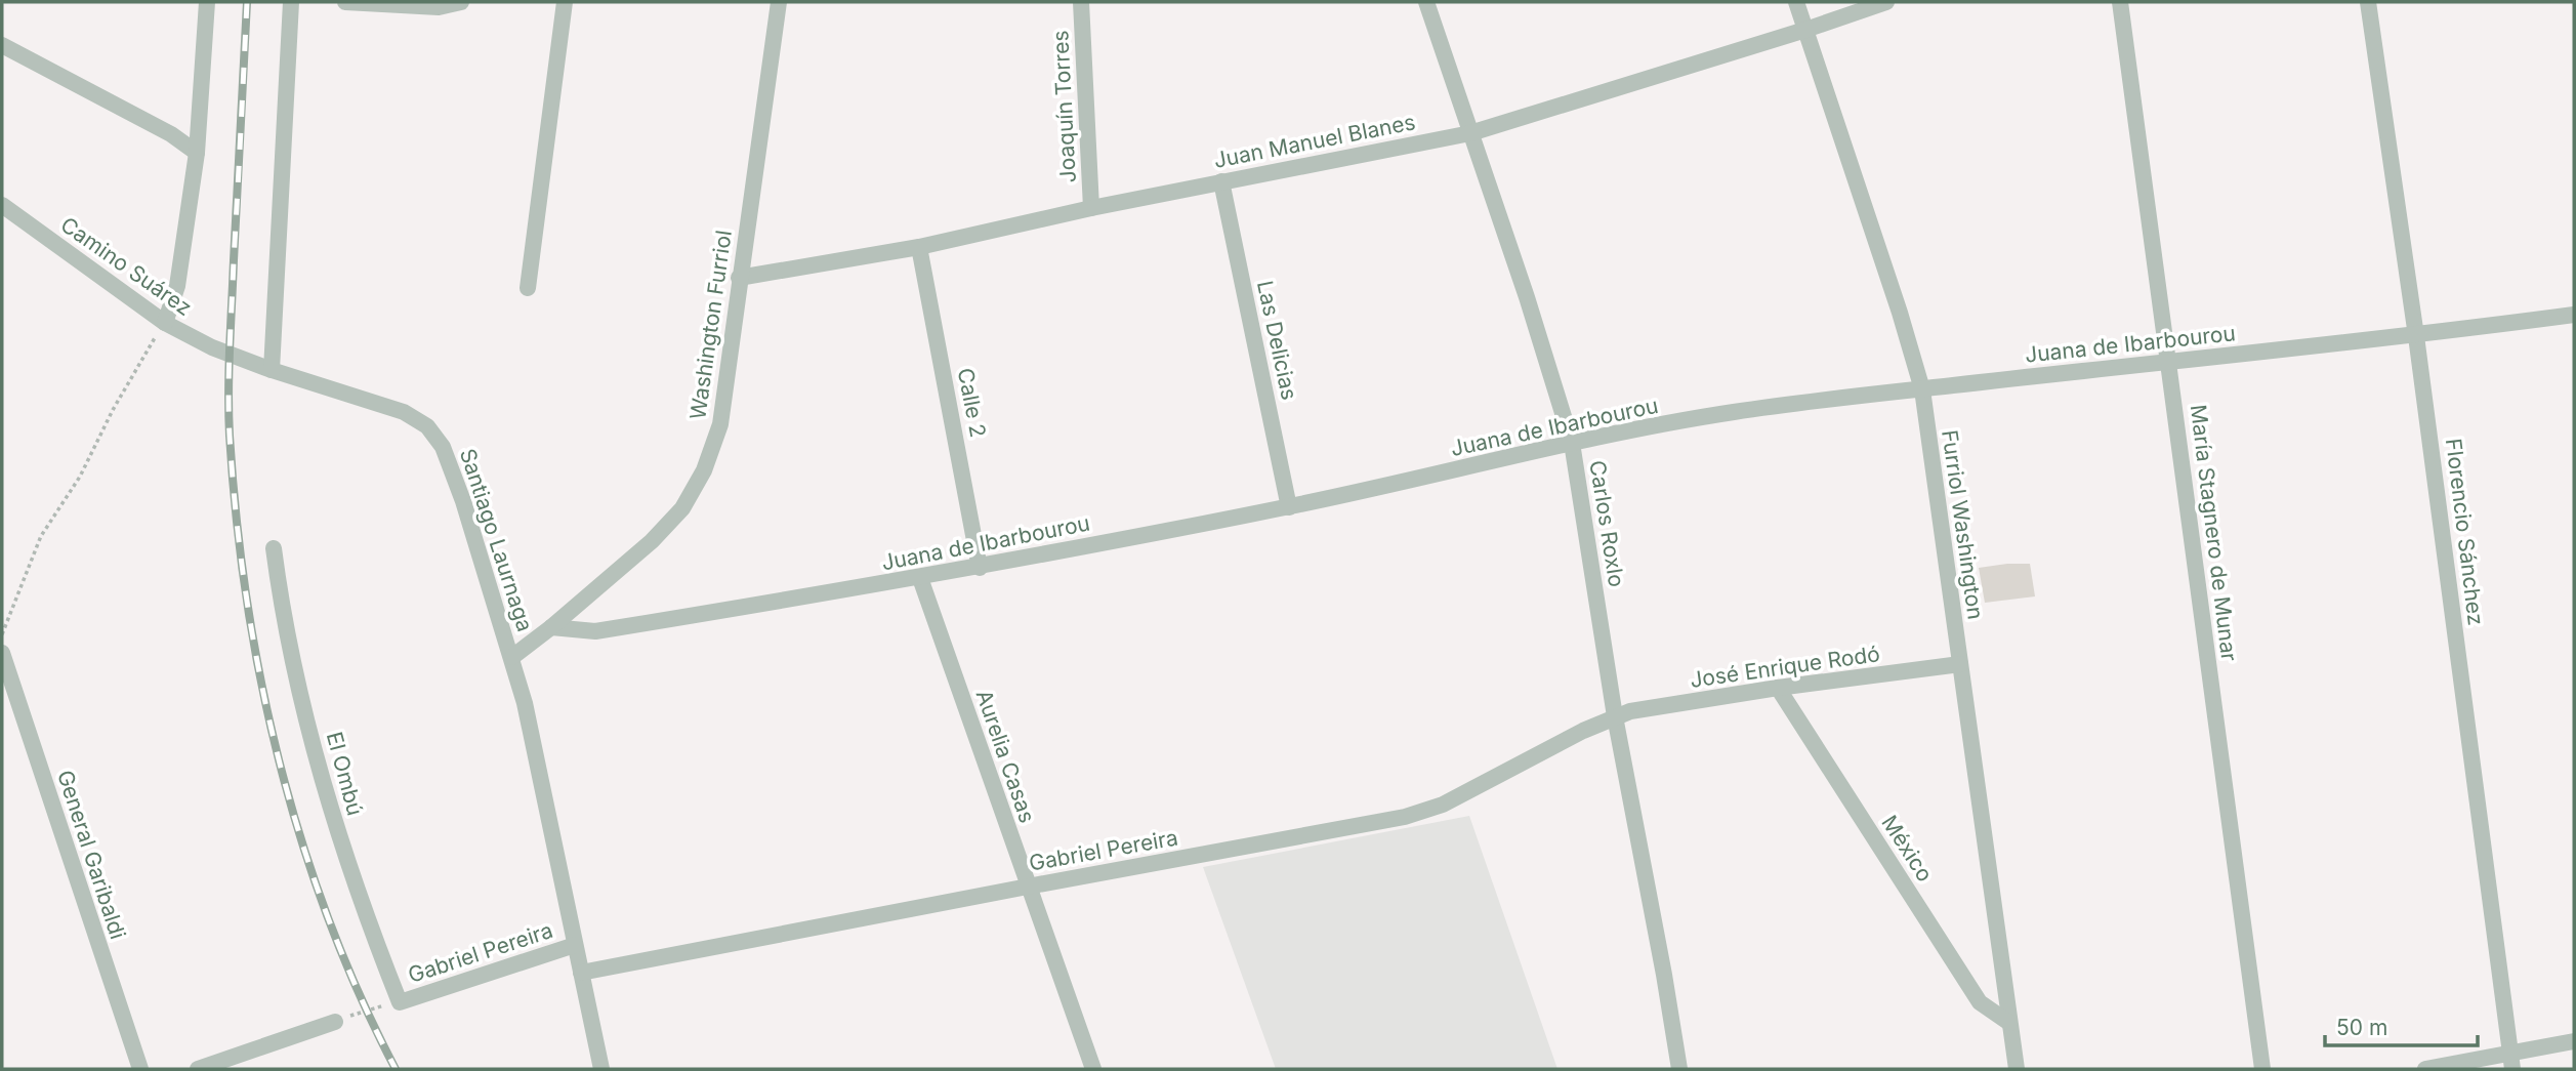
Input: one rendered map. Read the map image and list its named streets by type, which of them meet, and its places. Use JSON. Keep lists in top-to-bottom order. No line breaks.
{"streets":{"street":["Joaquín Torres","Juan Manuel Blanes","Camino Suárez","Washington Furriol","Las Delicias","Juana de Ibarbourou","Calle 2","Carlos Roxlo","Furriol Washington","Florencio Sánchez","María Stagnero de Munar","Santiago Laurnaga","José Enrique Rodó","Aurelia Casas","El Ombú","México","Gabriel Pereira","General Garibaldi"]},"crossings":[["Joaquín Torres","Juan Manuel Blanes"],["Juan Manuel Blanes","Washington Furriol"],["Juan Manuel Blanes","Las Delicias"],["Juan Manuel Blanes","Calle 2"],["Juan Manuel Blanes","Carlos Roxlo"],["Juan Manuel Blanes","Furriol Washington"],["Camino Suárez","Santiago Laurnaga"],["Washington Furriol","Juana de Ibarbourou"],["Washington Furriol","Santiago Laurnaga"],["Las Delicias","Juana de Ibarbourou"],["Juana de Ibarbourou","Calle 2"],["Juana de Ibarbourou","Carlos Roxlo"],["Juana de Ibarbourou","Furriol Washington"],["Juana de Ibarbourou","Florencio Sánchez"],["Juana de Ibarbourou","María Stagnero de Munar"],["Juana de Ibarbourou","Aurelia Casas"],["Carlos Roxlo","José Enrique Rodó"],["Carlos Roxlo","Gabriel Pereira"],["Furriol Washington","José Enrique Rodó"],["Furriol Washington","México"],["Santiago Laurnaga","Gabriel Pereira"],["José Enrique Rodó","México"],["José Enrique Rodó","Gabriel Pereira"],["Aurelia Casas","Gabriel Pereira"],["El Ombú","Gabriel Pereira"]],"scale_bar":"50 m"}
